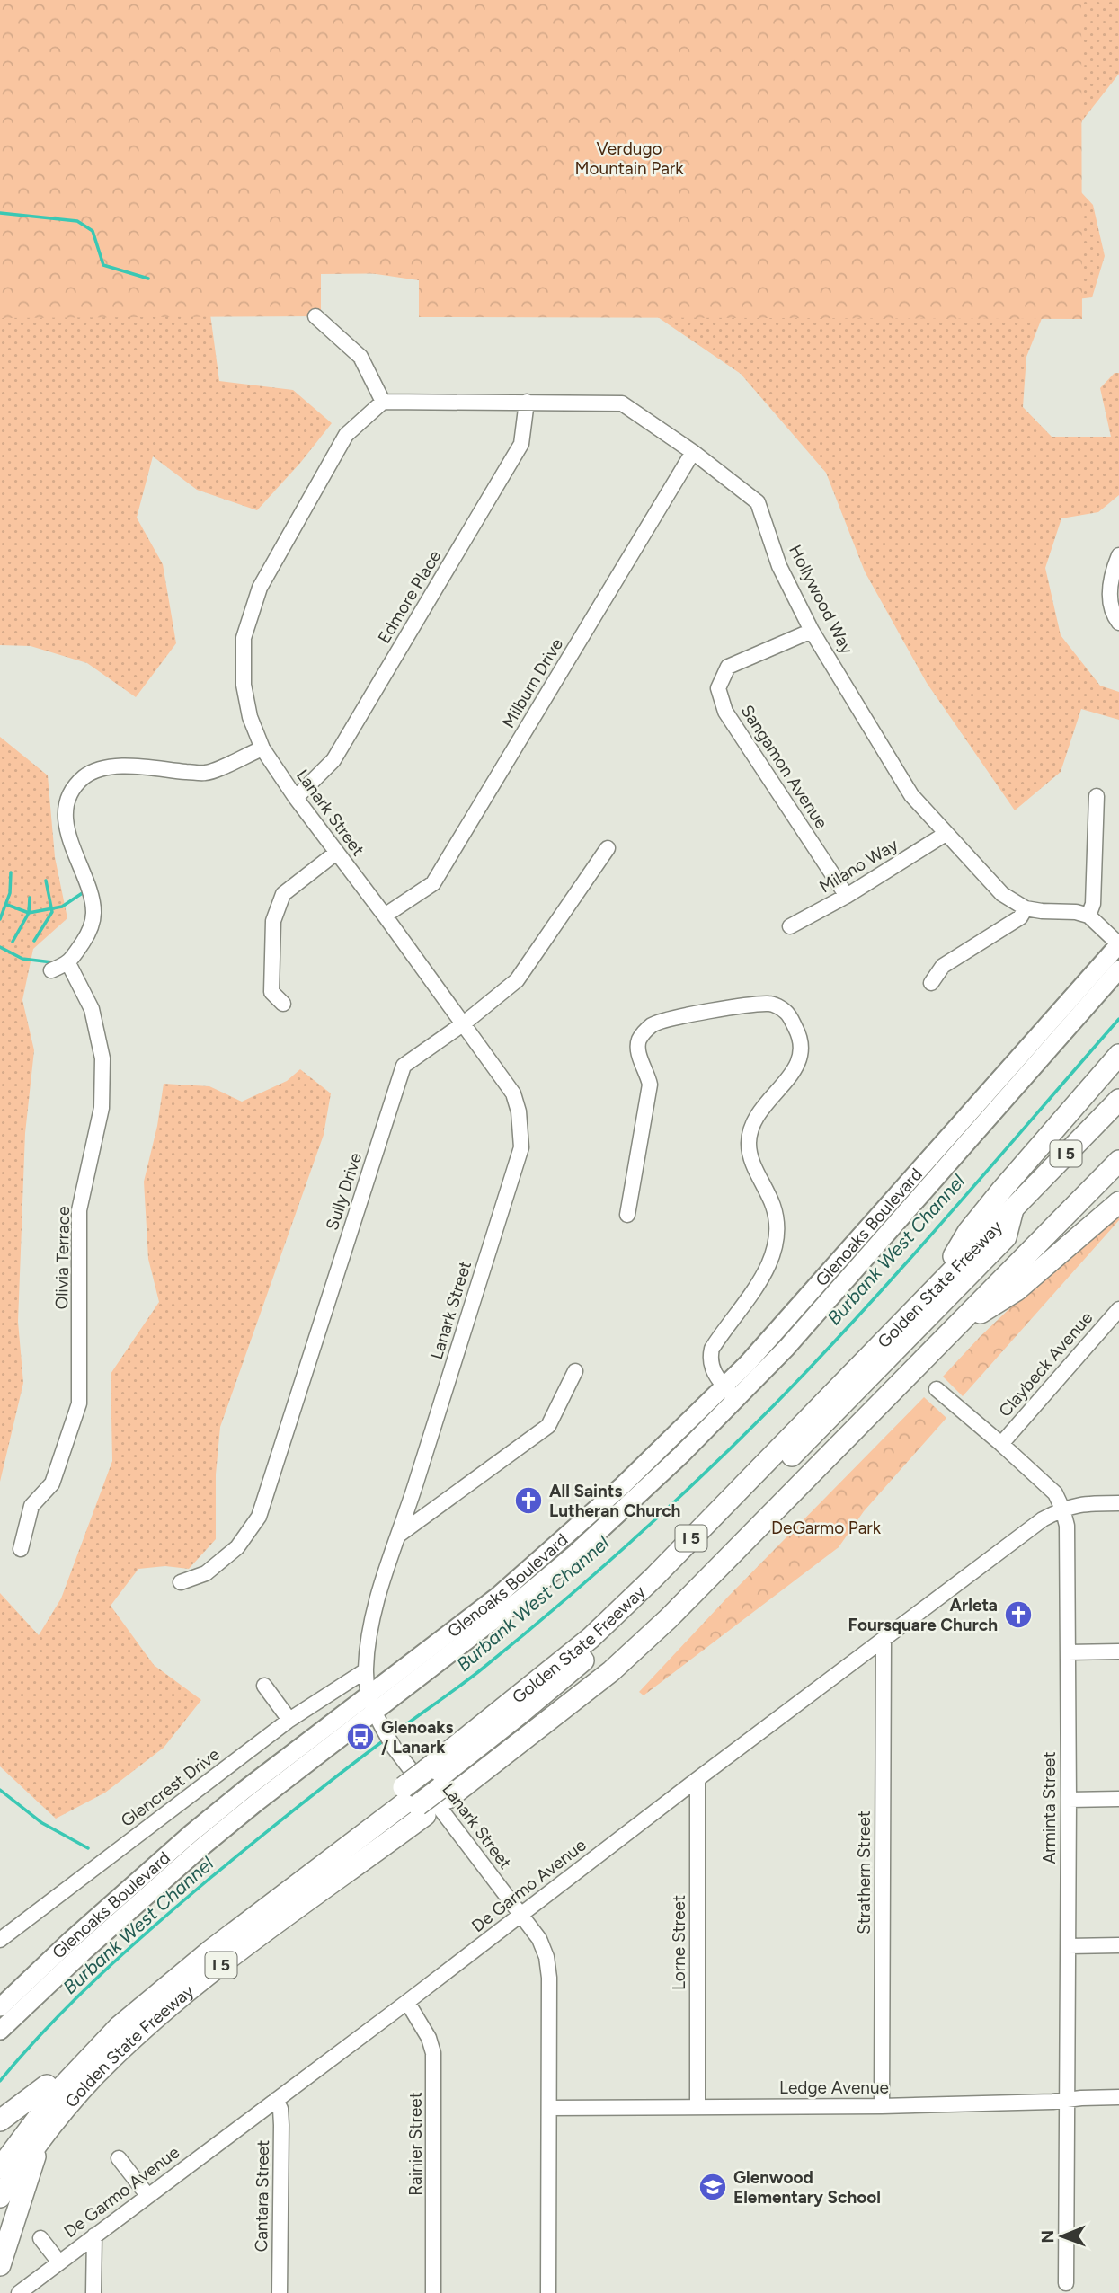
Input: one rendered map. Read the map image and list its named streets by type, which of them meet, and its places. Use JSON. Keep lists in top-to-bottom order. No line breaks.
{"streets":{"highway":["I 5","Golden State Freeway"],"main road":["Glenoaks Boulevard"],"street":["Edmore Place","Hollywood Way","Milburn Drive","Sangamon Avenue","Lanark Street","Milano Way","Sully Drive","Olivia Terrace","Claybeck Avenue","Glencrest Drive","Arminta Street","Strathern Street","De Garmo Avenue","Lorne Street","Ledge Avenue","Rainier Street","Cantara Street"]},"crossings":[["Edmore Place","Hollywood Way"],["Edmore Place","Lanark Street"],["Hollywood Way","Milburn Drive"],["Hollywood Way","Sangamon Avenue"],["Hollywood Way","Lanark Street"],["Hollywood Way","Milano Way"],["Milburn Drive","Lanark Street"],["Sangamon Avenue","Milano Way"],["Lanark Street","Sully Drive"],["Lanark Street","Glenoaks Boulevard"],["Lanark Street","Glencrest Drive"],["Lanark Street","De Garmo Avenue"],["Lanark Street","Ledge Avenue"],["Claybeck Avenue","Arminta Street"],["Arminta Street","De Garmo Avenue"],["Arminta Street","Ledge Avenue"],["Strathern Street","De Garmo Avenue"],["Strathern Street","Ledge Avenue"],["De Garmo Avenue","Lorne Street"],["De Garmo Avenue","Rainier Street"],["De Garmo Avenue","Cantara Street"],["Lorne Street","Ledge Avenue"]],"water":["Burbank West Channel"],"parks":["Verdugo Mountain Park","DeGarmo Park"],"places":{"church":["All Saints Lutheran Church","Arleta Foursquare Church"],"bus stop":["Glenoaks / Lanark"],"school or university":["Glenwood Elementary School"]},"north":"left"}
